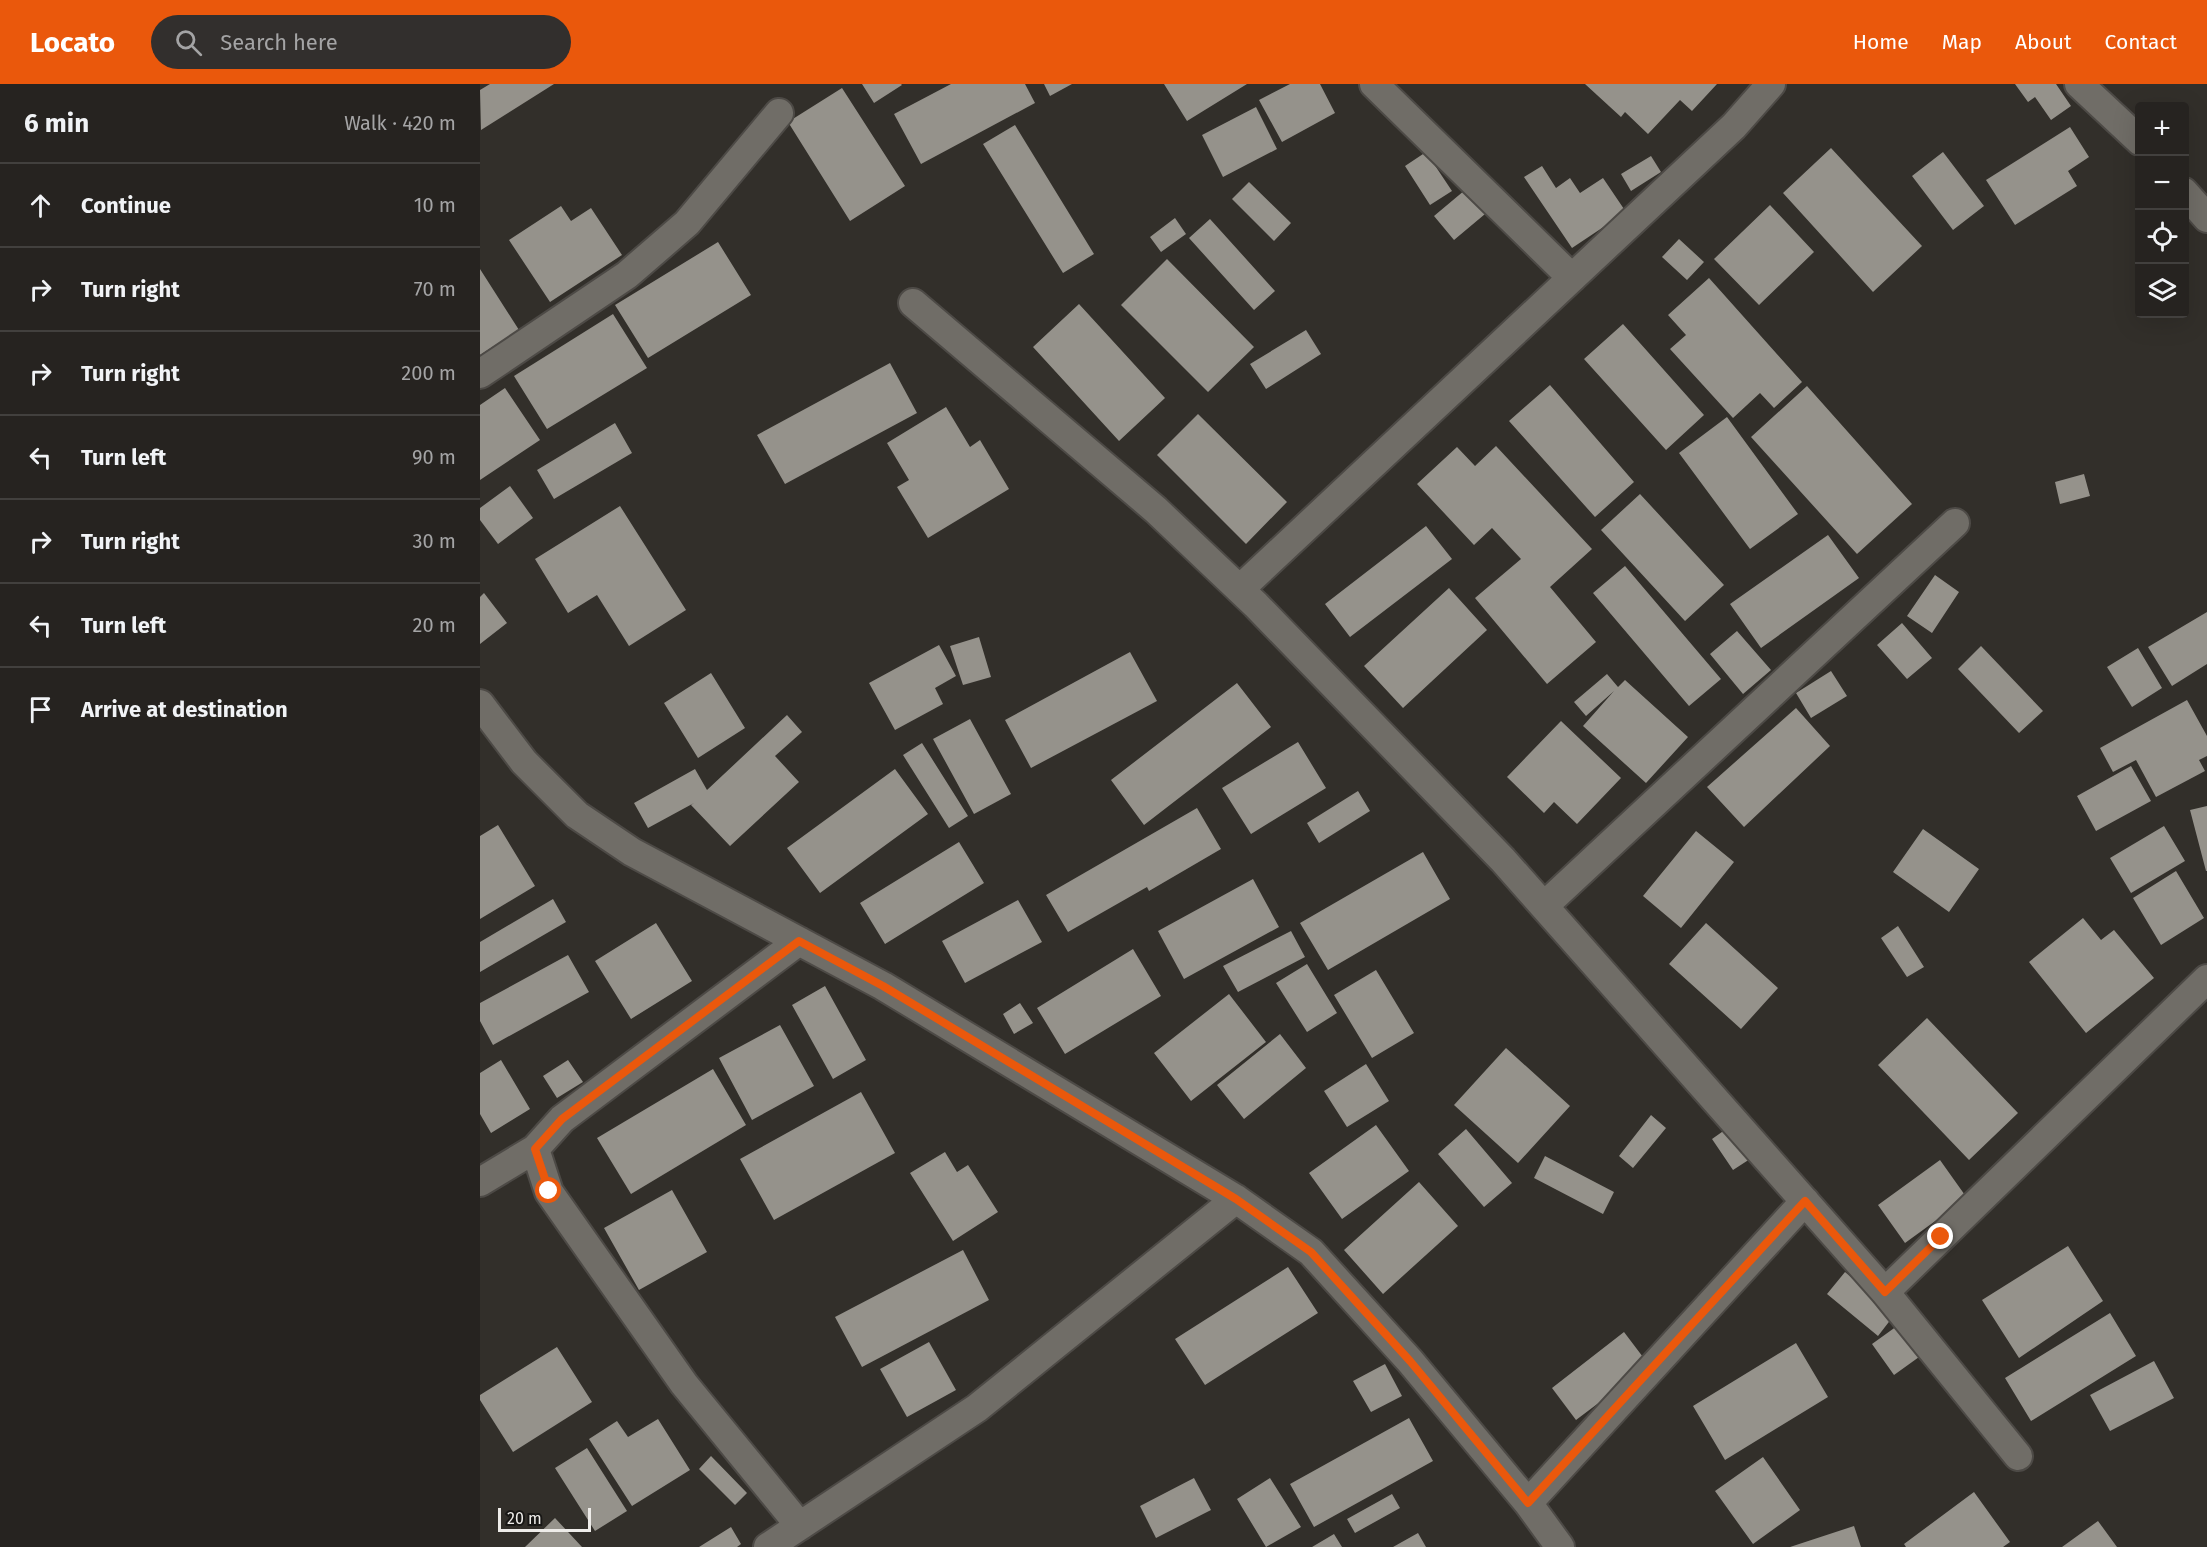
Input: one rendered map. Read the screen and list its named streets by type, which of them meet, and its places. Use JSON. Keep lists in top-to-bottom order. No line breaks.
{"scale_bar":"20 m","page":{"header":"Locato","search":"Search here","nav":["Home","Map","About","Contact"],"heading":["6 min","Walk · 420 m"],"map_buttons":["+","−"],"list":[["Continue","10 m"],["Turn right","70 m"],["Turn right","200 m"],["Turn left","90 m"],["Turn right","30 m"],["Turn left","20 m"],"Arrive at destination"],"scale":"20 m"}}
